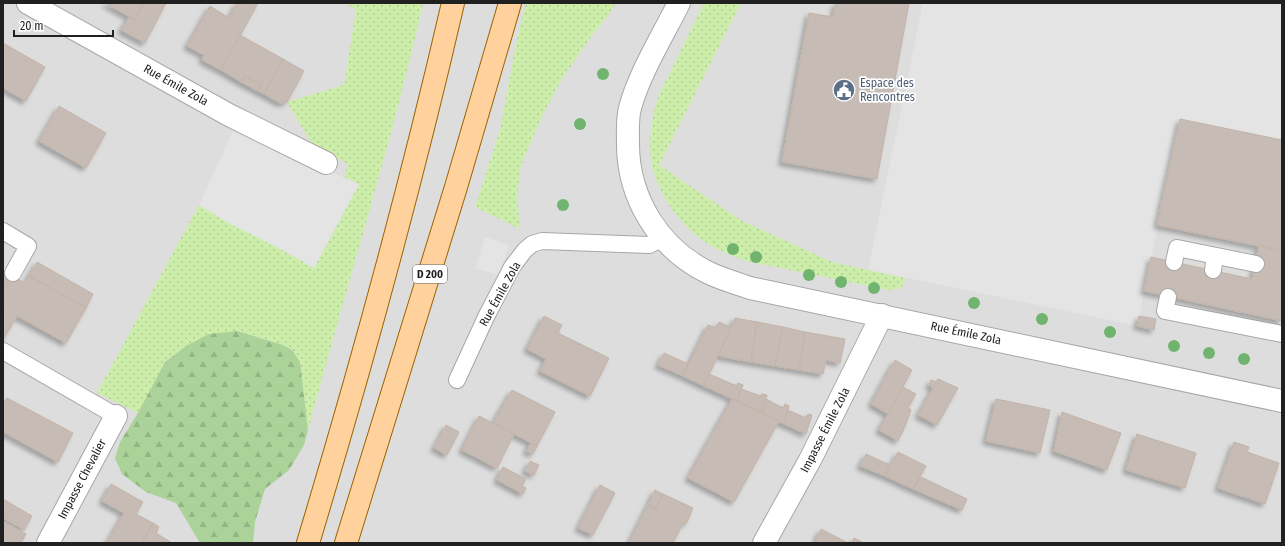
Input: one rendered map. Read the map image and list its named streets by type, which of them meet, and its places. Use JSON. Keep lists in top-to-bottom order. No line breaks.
{"streets":{"main road":["D 200"],"street":["Rue Émile Zola","Impasse Émile Zola","Impasse Chevalier"]},"crossings":[["Rue Émile Zola","Impasse Émile Zola"]],"places":{"public building":["Espace des Rencontres"]},"scale_bar":"20 m"}
